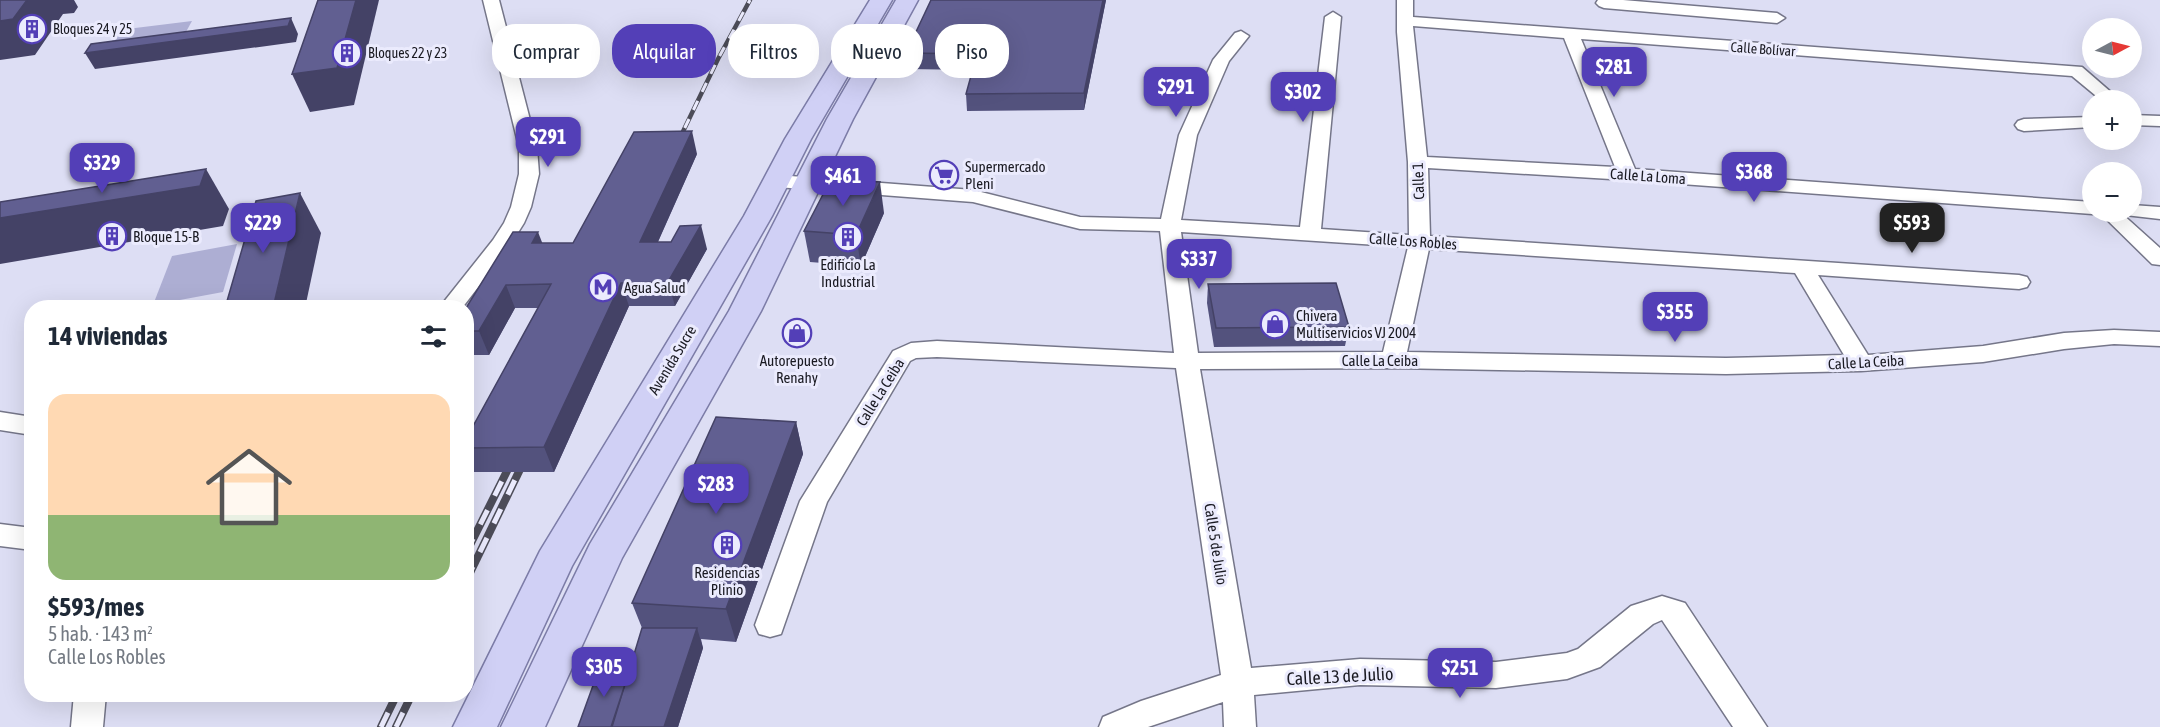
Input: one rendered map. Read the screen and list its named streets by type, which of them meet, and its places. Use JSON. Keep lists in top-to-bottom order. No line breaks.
{"streets":{"main road":["Avenida Sucre"],"street":["Calle Bolívar","Calle La Loma","Calle 1","Calle Los Robles","Calle La Ceiba","Calle 5 de Julio","Calle 13 de Julio"]},"crossings":[["Calle Bolívar","Calle 1"],["Calle La Loma","Calle 1"],["Calle 1","Calle Los Robles"],["Calle 1","Calle La Ceiba"],["Calle Los Robles","Avenida Sucre"],["Calle Los Robles","Calle 5 de Julio"],["Calle La Ceiba","Calle 5 de Julio"],["Calle 5 de Julio","Calle 13 de Julio"]],"places":{"building":["Bloques 24 y 25","Bloques 22 y 23","Bloque 15-B","Edificio La Industrial","Residencias Plinio"],"supermarket":["Supermercado Pleni"],"metro station":["Agua Salud"],"shop":["Chivera Multiservicios VJ 2004","Autorepuesto Renahy"]},"north":"right","page":{"map_buttons":["+","−"],"chip":["Comprar","Alquilar","Filtros","Nuevo","Piso"],"price":["$281","$291","$302","$291","$329","$368","$461","$229","$593","$337","$355","$283","$305","$251"],"heading":"14 viviendas","list":[{"name":"$593/mes","note":"5 hab. · 143 m² · Calle Los Robles"}]}}
